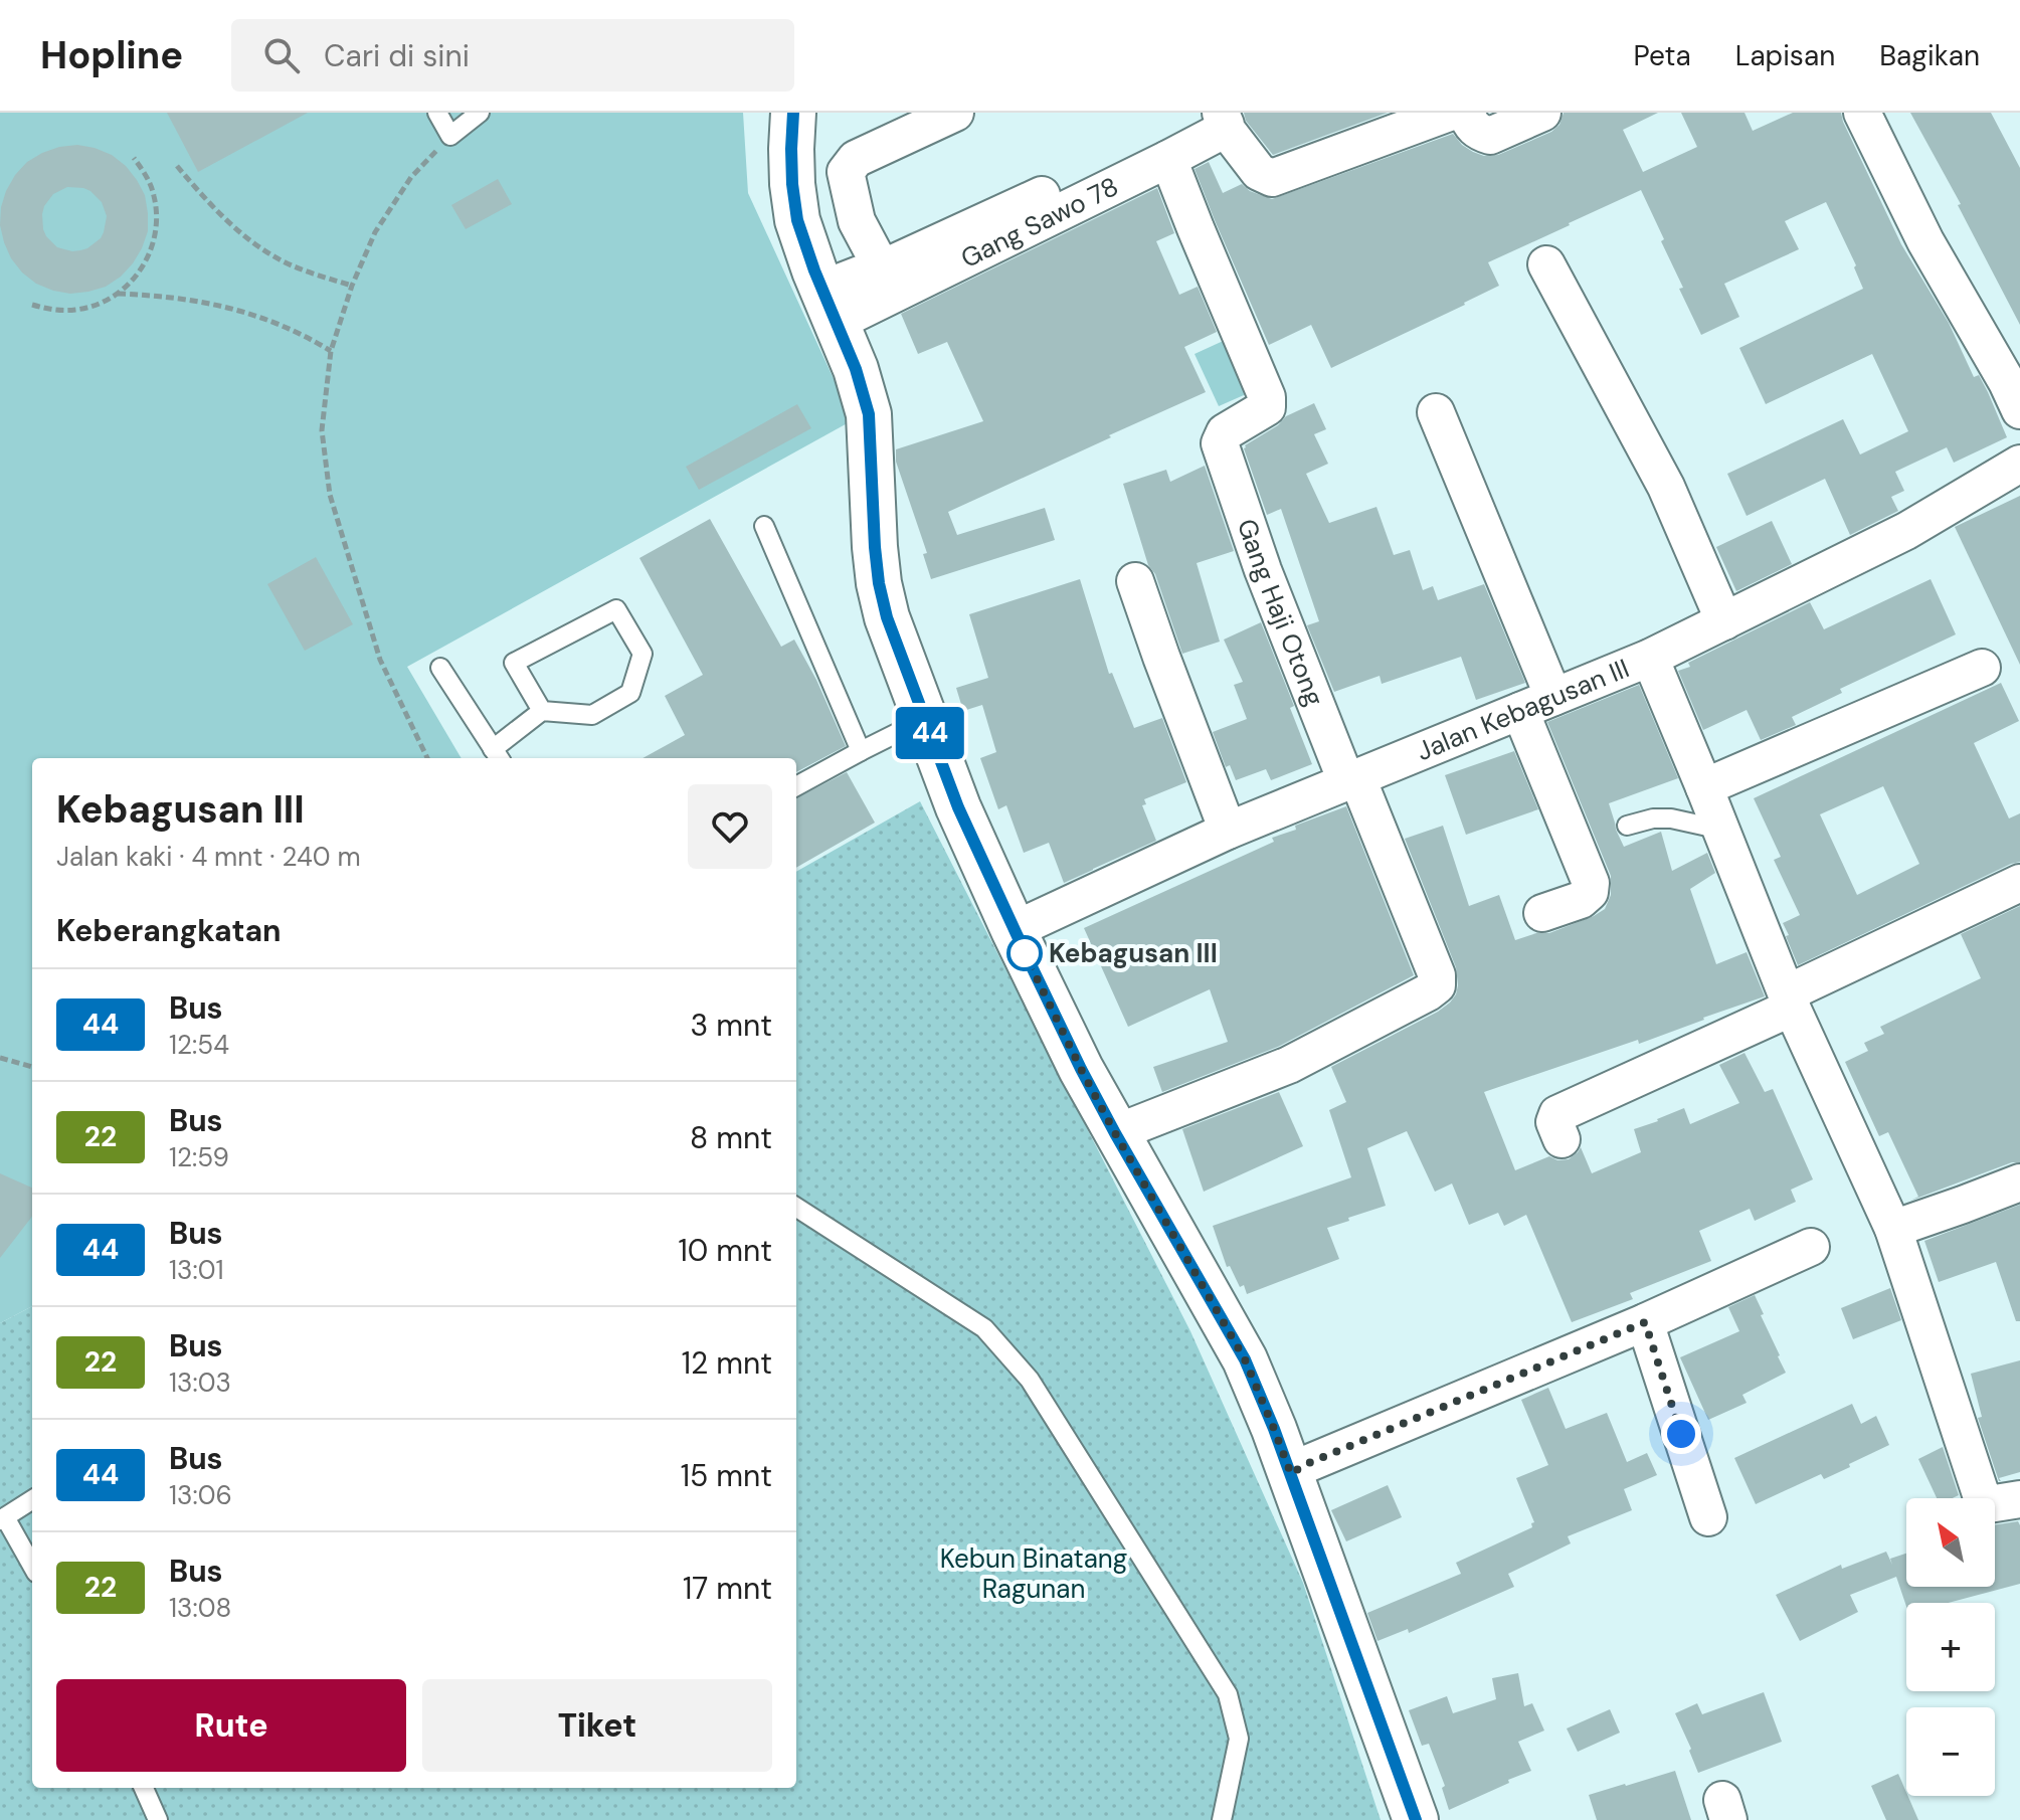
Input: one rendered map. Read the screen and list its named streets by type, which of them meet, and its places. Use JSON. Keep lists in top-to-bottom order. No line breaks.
{"streets":{"street":["Gang Sawo 78","Gang Haji Otong","Jalan Kebagusan III"]},"crossings":[["Gang Sawo 78","Gang Haji Otong"],["Gang Haji Otong","Jalan Kebagusan III"]],"parks":["Kebun Binatang Ragunan"],"places":["Kebagusan III"],"lines":["bus line 44"],"north":"top left","page":{"header":"Hopline","search":"Cari di sini","nav":["Peta","Lapisan","Bagikan"],"on_map":"44","heading":[["Kebagusan III","Jalan kaki · 4 mnt · 240 m"],"Keberangkatan"],"list":[{"mark":"44","name":"Bus","note":"12:54","value":"3 mnt"},{"mark":"22","name":"Bus","note":"12:59","value":"8 mnt"},{"mark":"44","name":"Bus","note":"13:01","value":"10 mnt"},{"mark":"22","name":"Bus","note":"13:03","value":"12 mnt"},{"mark":"44","name":"Bus","note":"13:06","value":"15 mnt"},{"mark":"22","name":"Bus","note":"13:08","value":"17 mnt"}],"map_buttons":["+","−"],"buttons":["Rute","Tiket"]}}
